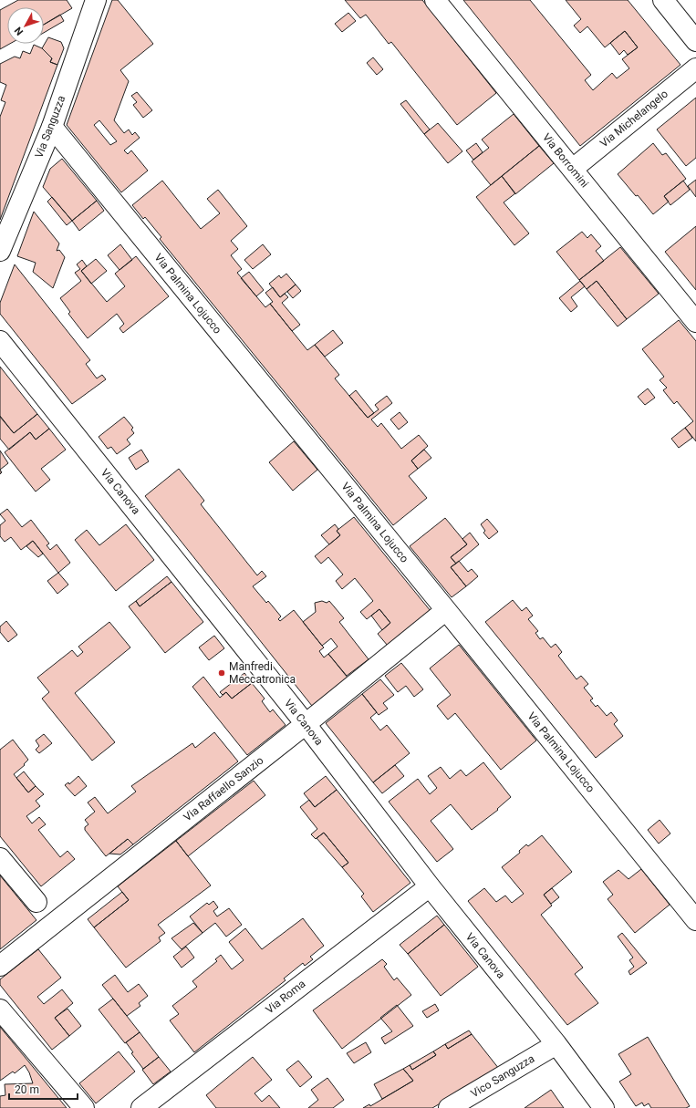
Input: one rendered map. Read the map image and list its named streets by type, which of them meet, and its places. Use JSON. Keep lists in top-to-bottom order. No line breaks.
{"streets":{"street":["Via Michelangelo","Via Sanguzza","Via Borromini","Via Palmina Lojucco","Via Canova","Via Raffaello Sanzio","Via Roma","Vico Sanguzza"]},"crossings":[["Via Michelangelo","Via Borromini"],["Via Sanguzza","Via Palmina Lojucco"],["Via Palmina Lojucco","Via Raffaello Sanzio"],["Via Canova","Via Raffaello Sanzio"],["Via Canova","Via Roma"],["Via Canova","Vico Sanguzza"]],"places":["Manfredi Meccatronica"],"scale_bar":"20 m","north":"bottom left"}
